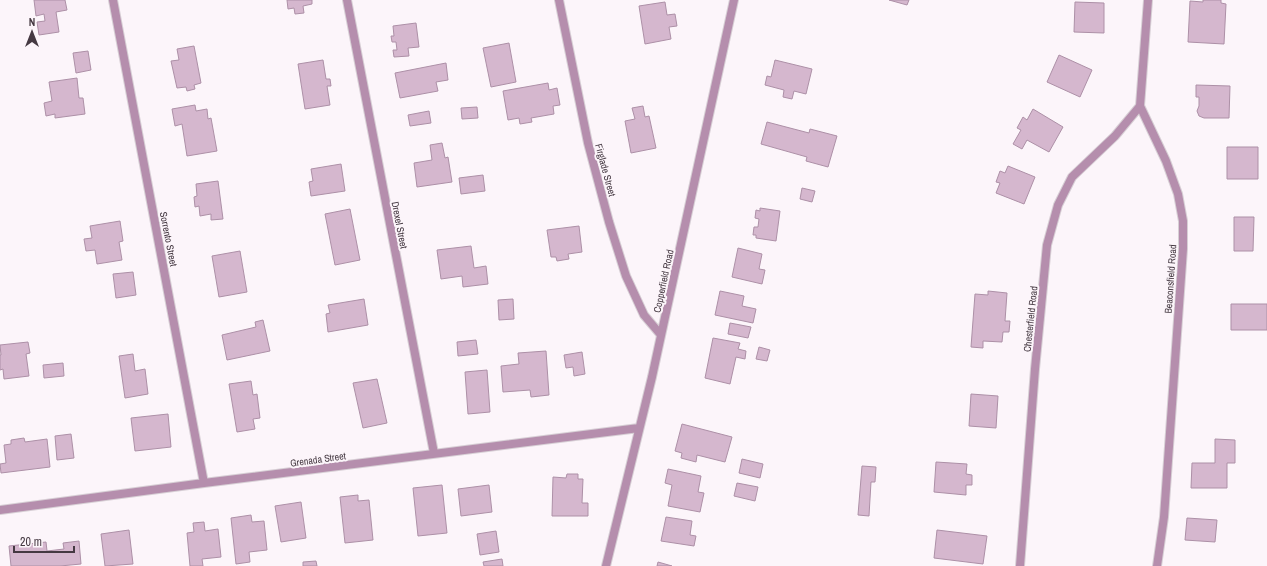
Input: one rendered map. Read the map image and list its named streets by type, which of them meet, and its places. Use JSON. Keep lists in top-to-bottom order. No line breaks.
{"streets":{"street":["Firglade Street","Drexel Street","Sorrento Street","Beaconsfield Road","Copperfield Road","Chesterfield Road","Grenada Street"]},"crossings":[["Firglade Street","Copperfield Road"],["Drexel Street","Grenada Street"],["Sorrento Street","Grenada Street"],["Beaconsfield Road","Chesterfield Road"],["Copperfield Road","Grenada Street"]],"scale_bar":"20 m","north":"top"}
